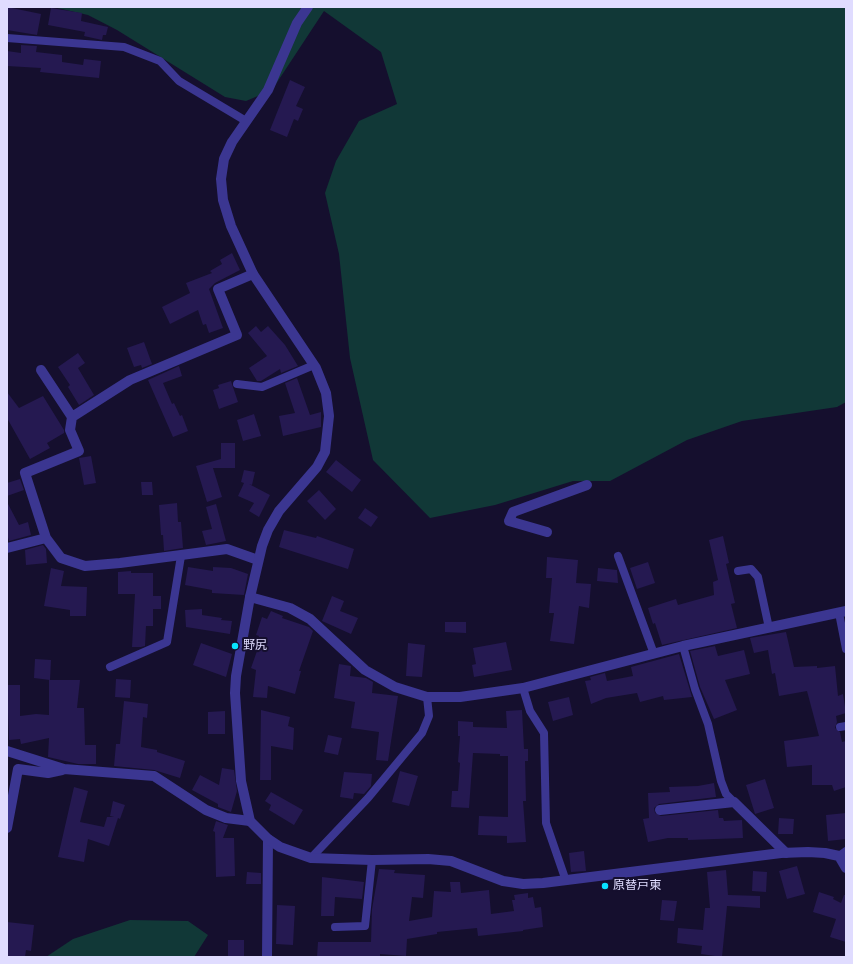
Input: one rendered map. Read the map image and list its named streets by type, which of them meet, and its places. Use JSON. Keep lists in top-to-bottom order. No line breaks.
{"places":["野尻","原替戸東"]}
